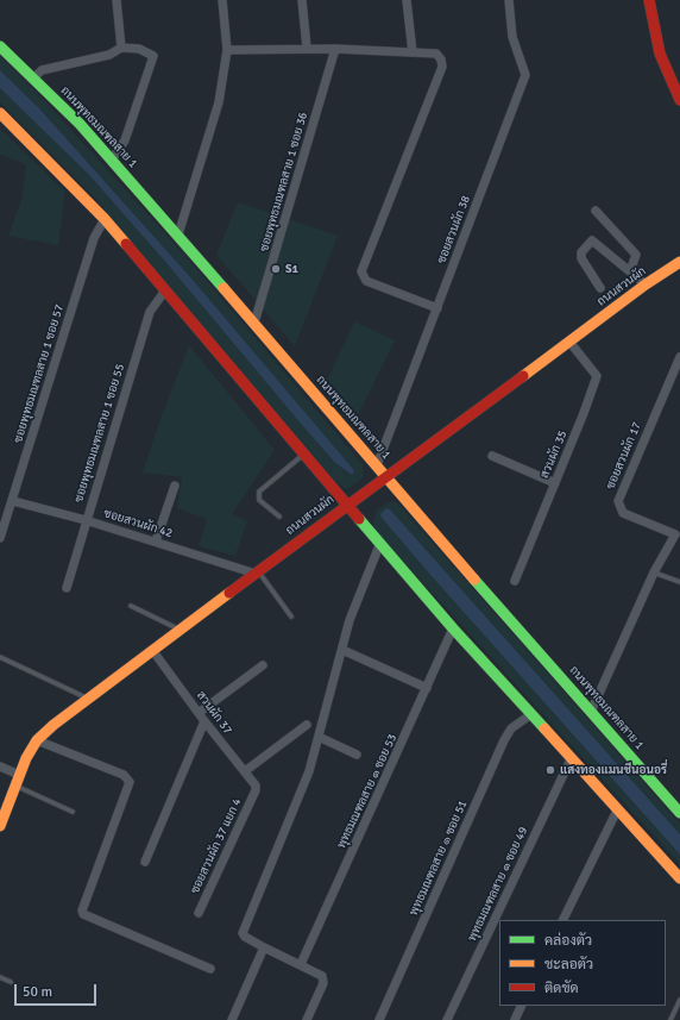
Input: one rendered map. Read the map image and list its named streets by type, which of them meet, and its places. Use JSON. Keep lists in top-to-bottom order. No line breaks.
{"streets":{"main road":["ถนนพุทธมณฑลสาย 1","ถนนสวนผัก"],"street":["ซอยพุทธมณฑลสาย 1 ซอย 36","ซอยสวนผัก 38","ซอยพุทธมณฑลสาย 1 ซอย 57","ซอยพุทธมณฑลสาย 1 ซอย 55","สวนผัก 35","ซอยสวนผัก 17","ซอยสวนผัก 42","สวนผัก 37","พุทธมณฑลสาย ๑ ซอย 53","ซอยสวนผัก 37 แยก 4","พุทธมณฑลสาย ๑ ซอย 51","พุทธมณฑลสาย ๑ ซอย 49"]},"crossings":[["ถนนพุทธมณฑลสาย 1","ซอยพุทธมณฑลสาย 1 ซอย 36"],["ถนนพุทธมณฑลสาย 1","ซอยสวนผัก 38"],["ถนนพุทธมณฑลสาย 1","ถนนสวนผัก"],["ถนนสวนผัก","สวนผัก 35"],["ถนนสวนผัก","ซอยสวนผัก 42"],["ถนนสวนผัก","สวนผัก 37"],["ซอยพุทธมณฑลสาย 1 ซอย 57","ซอยสวนผัก 42"],["ซอยพุทธมณฑลสาย 1 ซอย 55","ซอยสวนผัก 42"],["สวนผัก 37","ซอยสวนผัก 37 แยก 4"]],"places":["S1","แสงทองแมนชีนอนอรี่"],"legend":["คล่องตัว","ชะลอตัว","ติดขัด"],"scale_bar":"50 m"}
